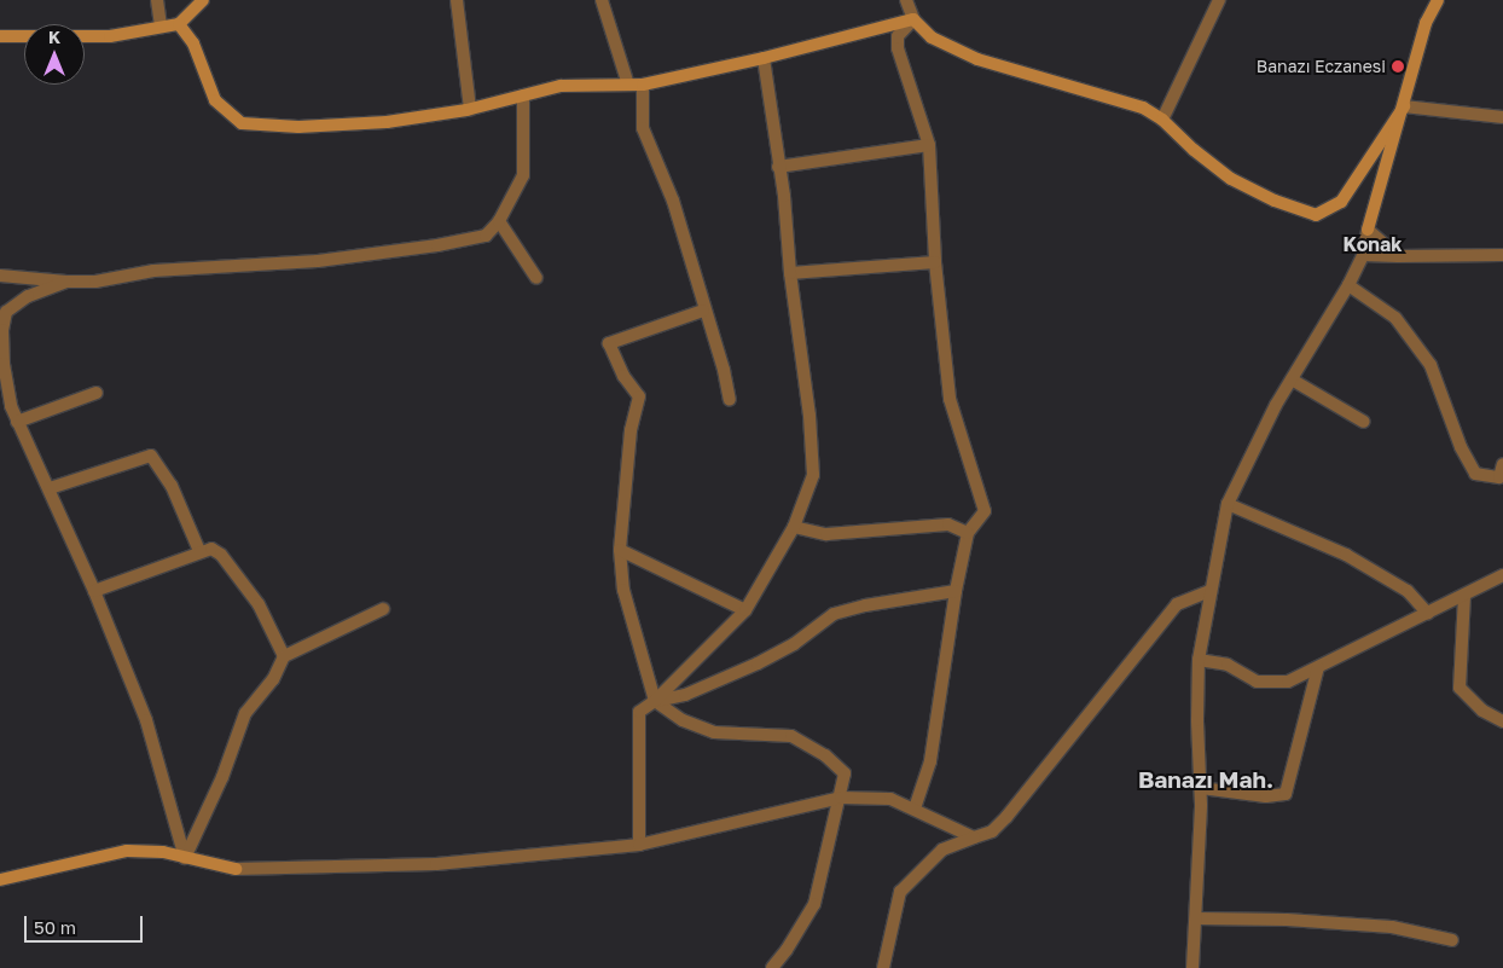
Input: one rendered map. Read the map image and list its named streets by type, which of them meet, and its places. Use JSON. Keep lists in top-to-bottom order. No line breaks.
{"districts":["Konak","Banazı Mah."],"places":["Banazı Eczanesi"],"scale_bar":"50 m","north":"top"}
